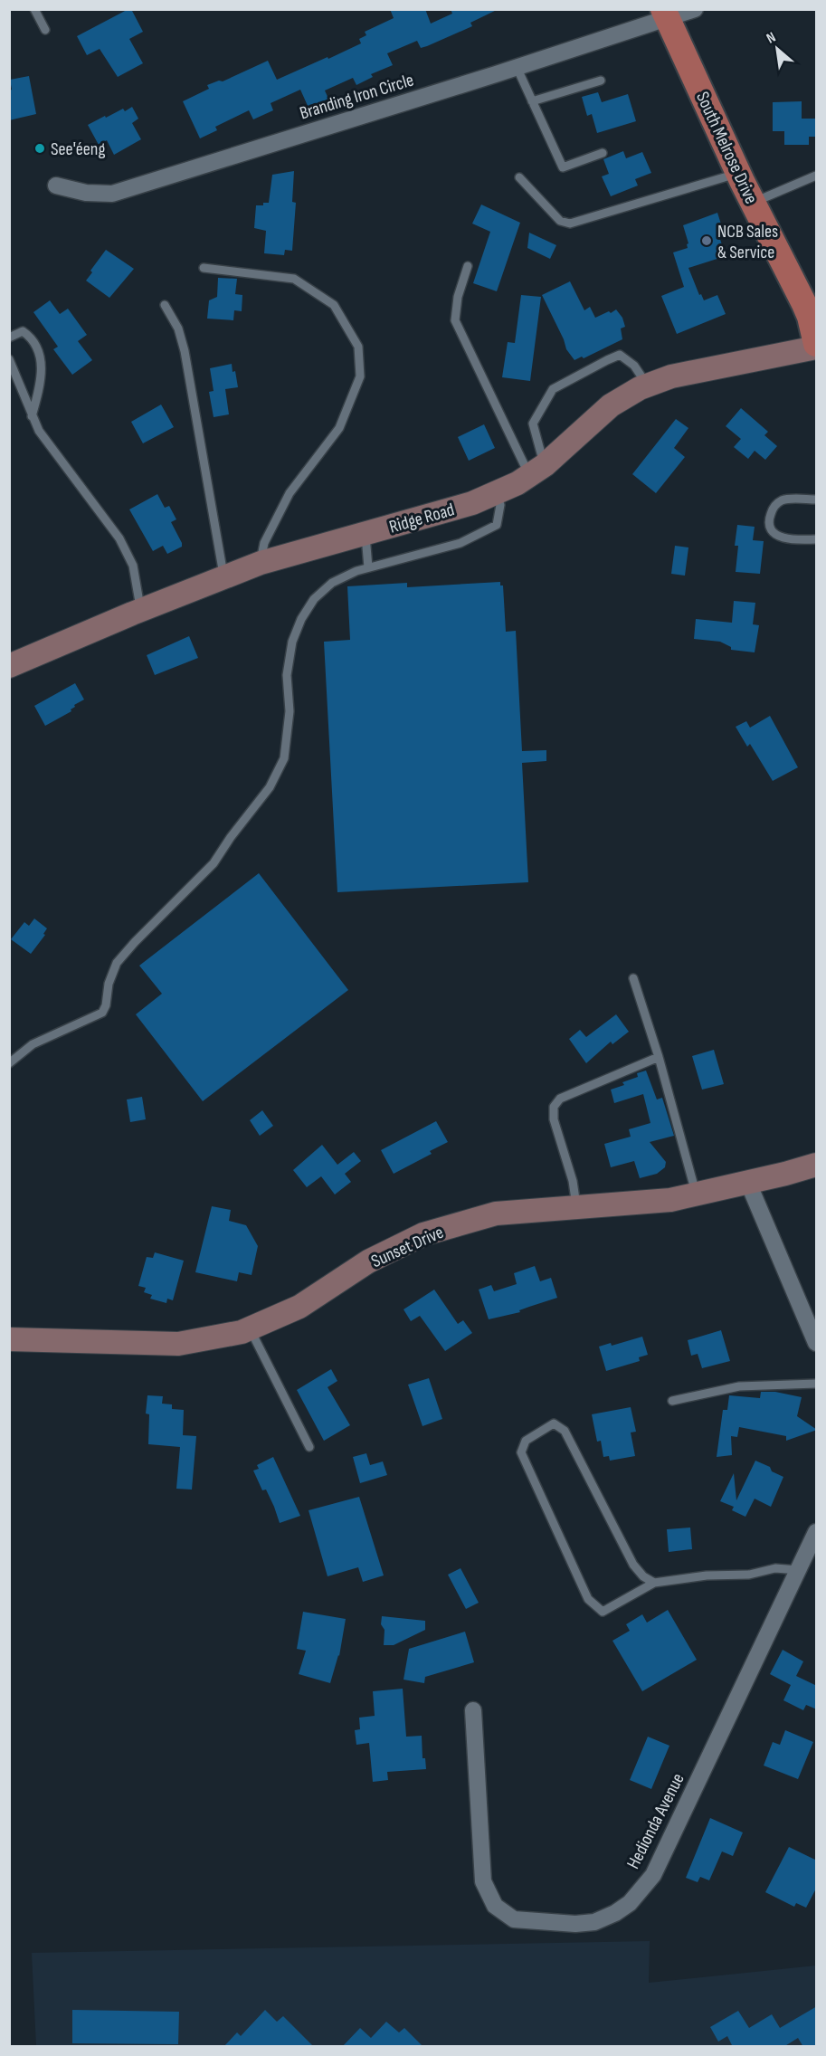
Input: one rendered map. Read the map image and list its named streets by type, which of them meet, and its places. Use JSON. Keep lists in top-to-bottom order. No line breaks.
{"streets":{"main road":["South Melrose Drive"],"street":["Branding Iron Circle","Ridge Road","Sunset Drive","Hedionda Avenue"]},"crossings":[["Branding Iron Circle","South Melrose Drive"],["South Melrose Drive","Ridge Road"]],"places":["See'éeng","NCB Sales & Service"],"north":"top left"}
